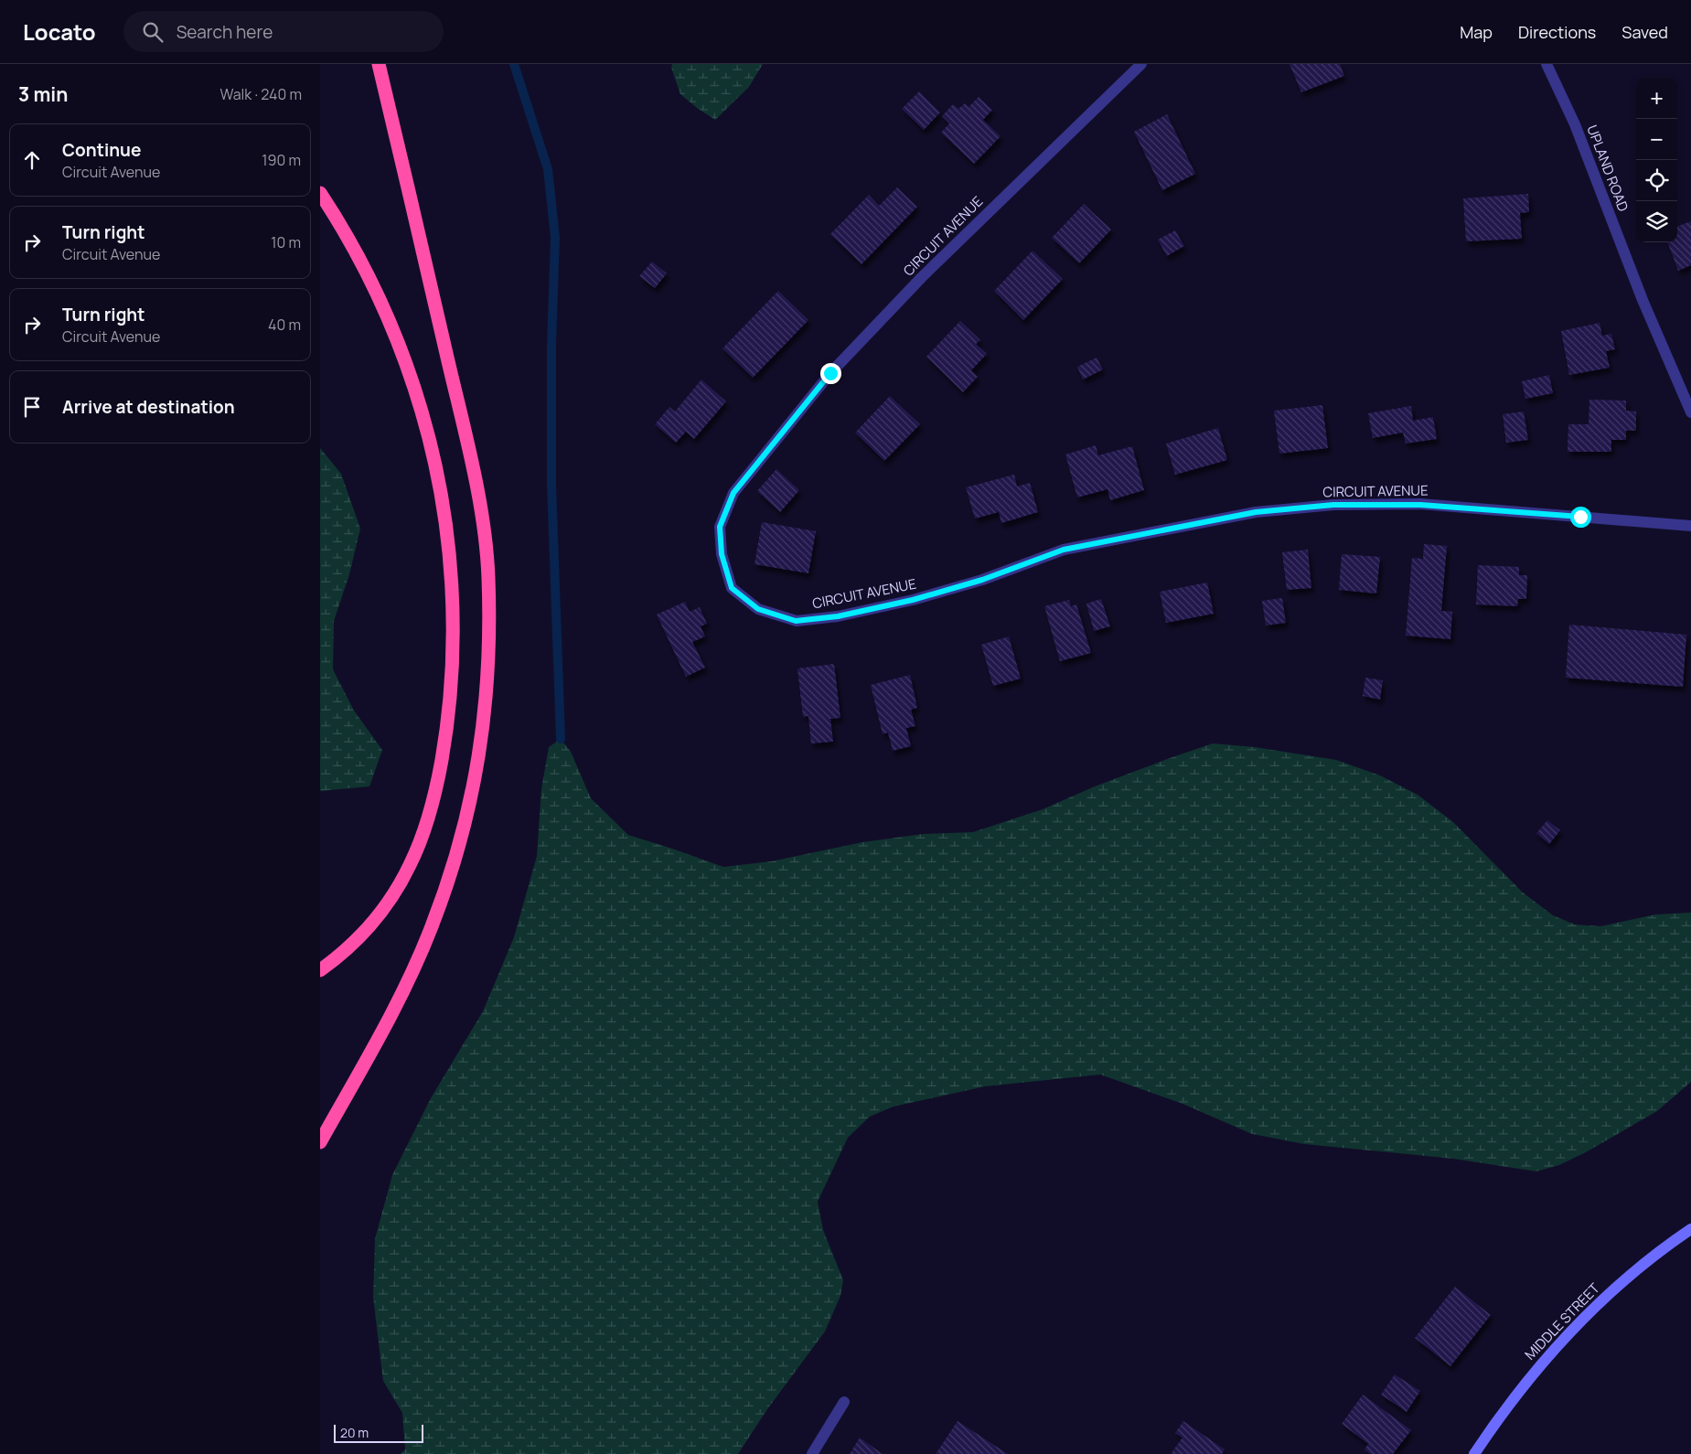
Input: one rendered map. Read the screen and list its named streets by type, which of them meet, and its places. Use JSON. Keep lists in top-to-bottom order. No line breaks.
{"streets":{"main road":["MIDDLE STREET"],"street":["UPLAND ROAD","CIRCUIT AVENUE"]},"scale_bar":"20 m","page":{"header":"Locato","search":"Search here","nav":["Map","Directions","Saved"],"heading":["3 min","Walk · 240 m"],"map_buttons":["+","−"],"list":[["Continue","Circuit Avenue","190 m"],["Turn right","Circuit Avenue","10 m"],["Turn right","Circuit Avenue","40 m"],"Arrive at destination"],"scale":"20 m"}}
